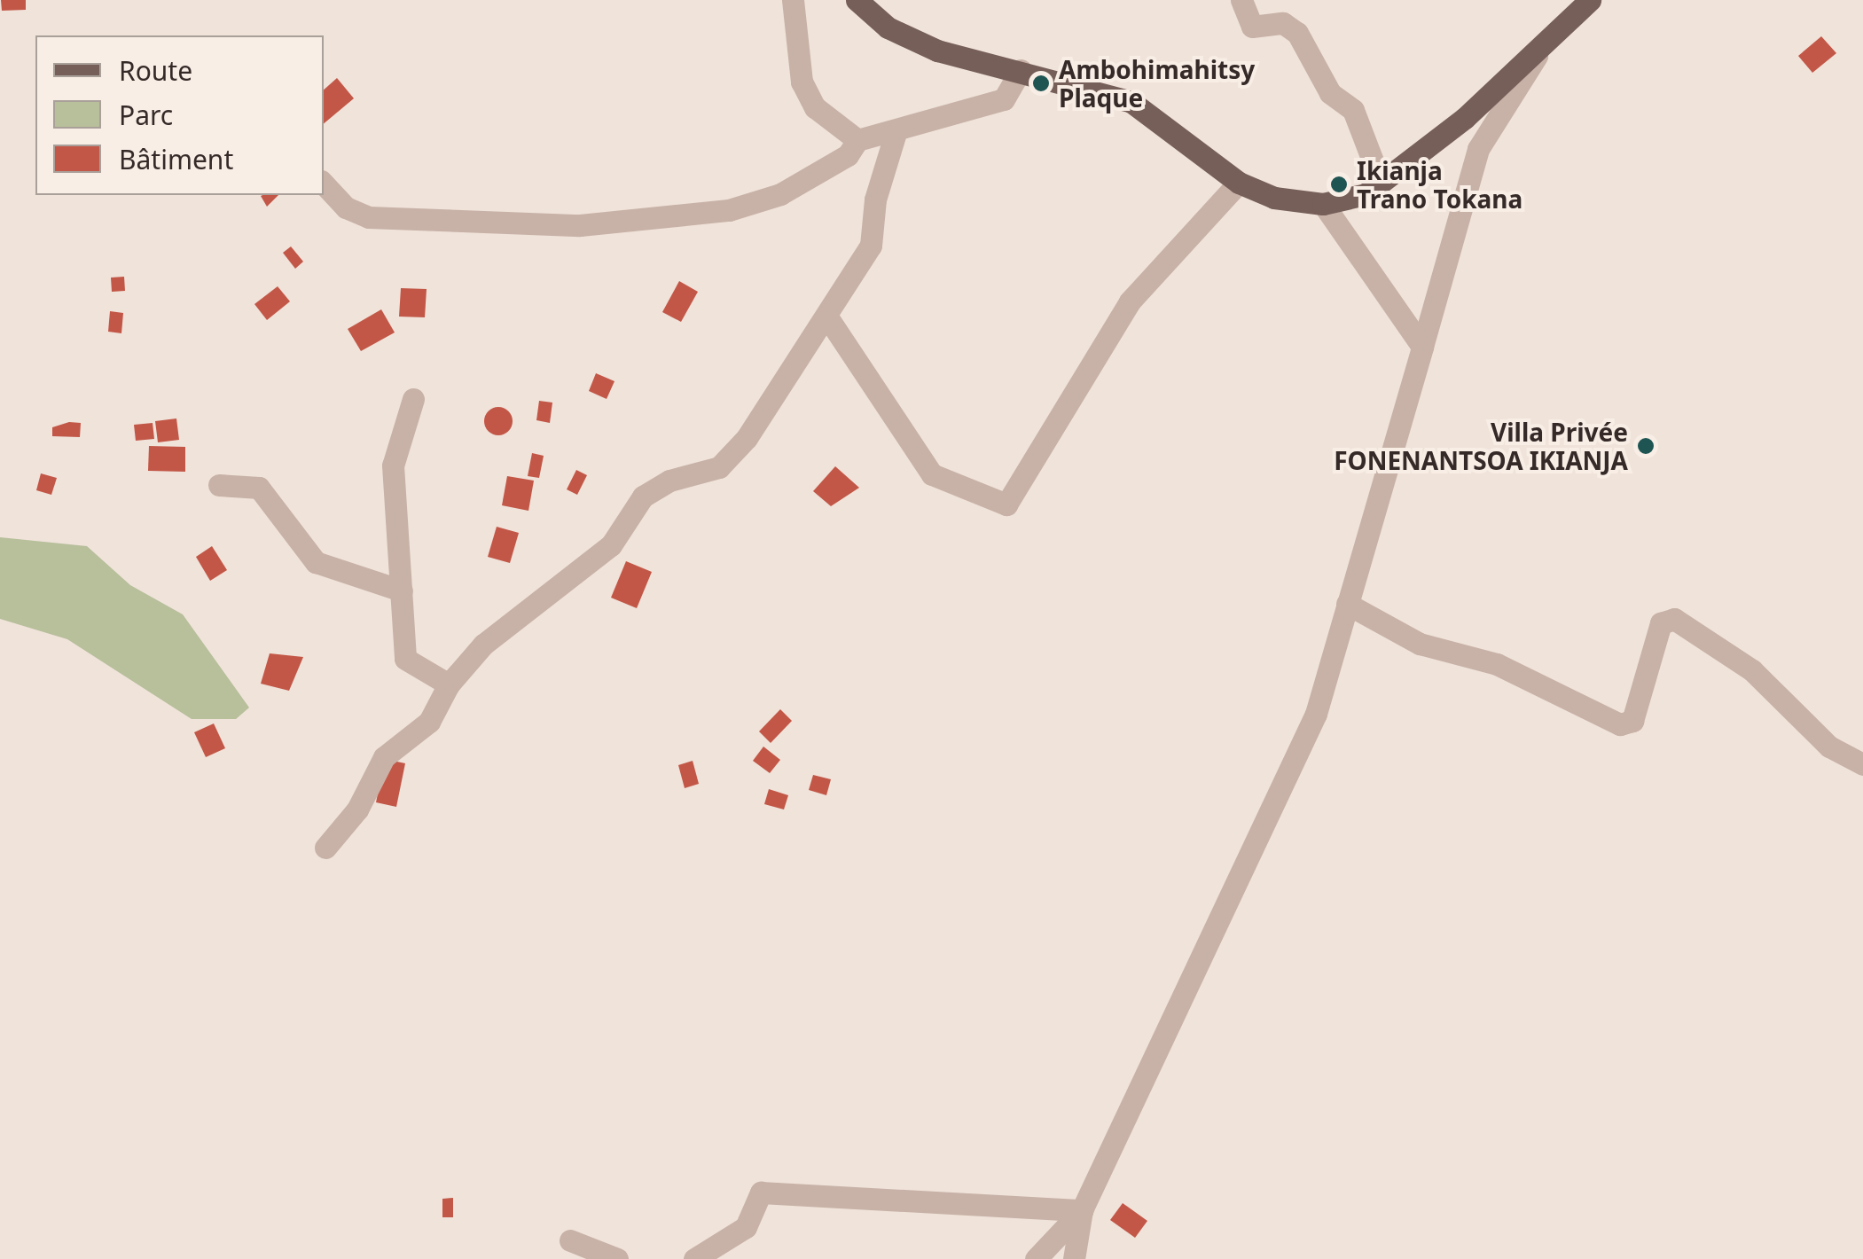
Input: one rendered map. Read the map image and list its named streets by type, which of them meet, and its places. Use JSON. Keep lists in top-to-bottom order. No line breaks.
{"places":["Ambohimahitsy Plaque","Ikianja Trano Tokana","Villa Privée FONENANTSOA IKIANJA"],"legend":["Route","Parc","Bâtiment"]}
